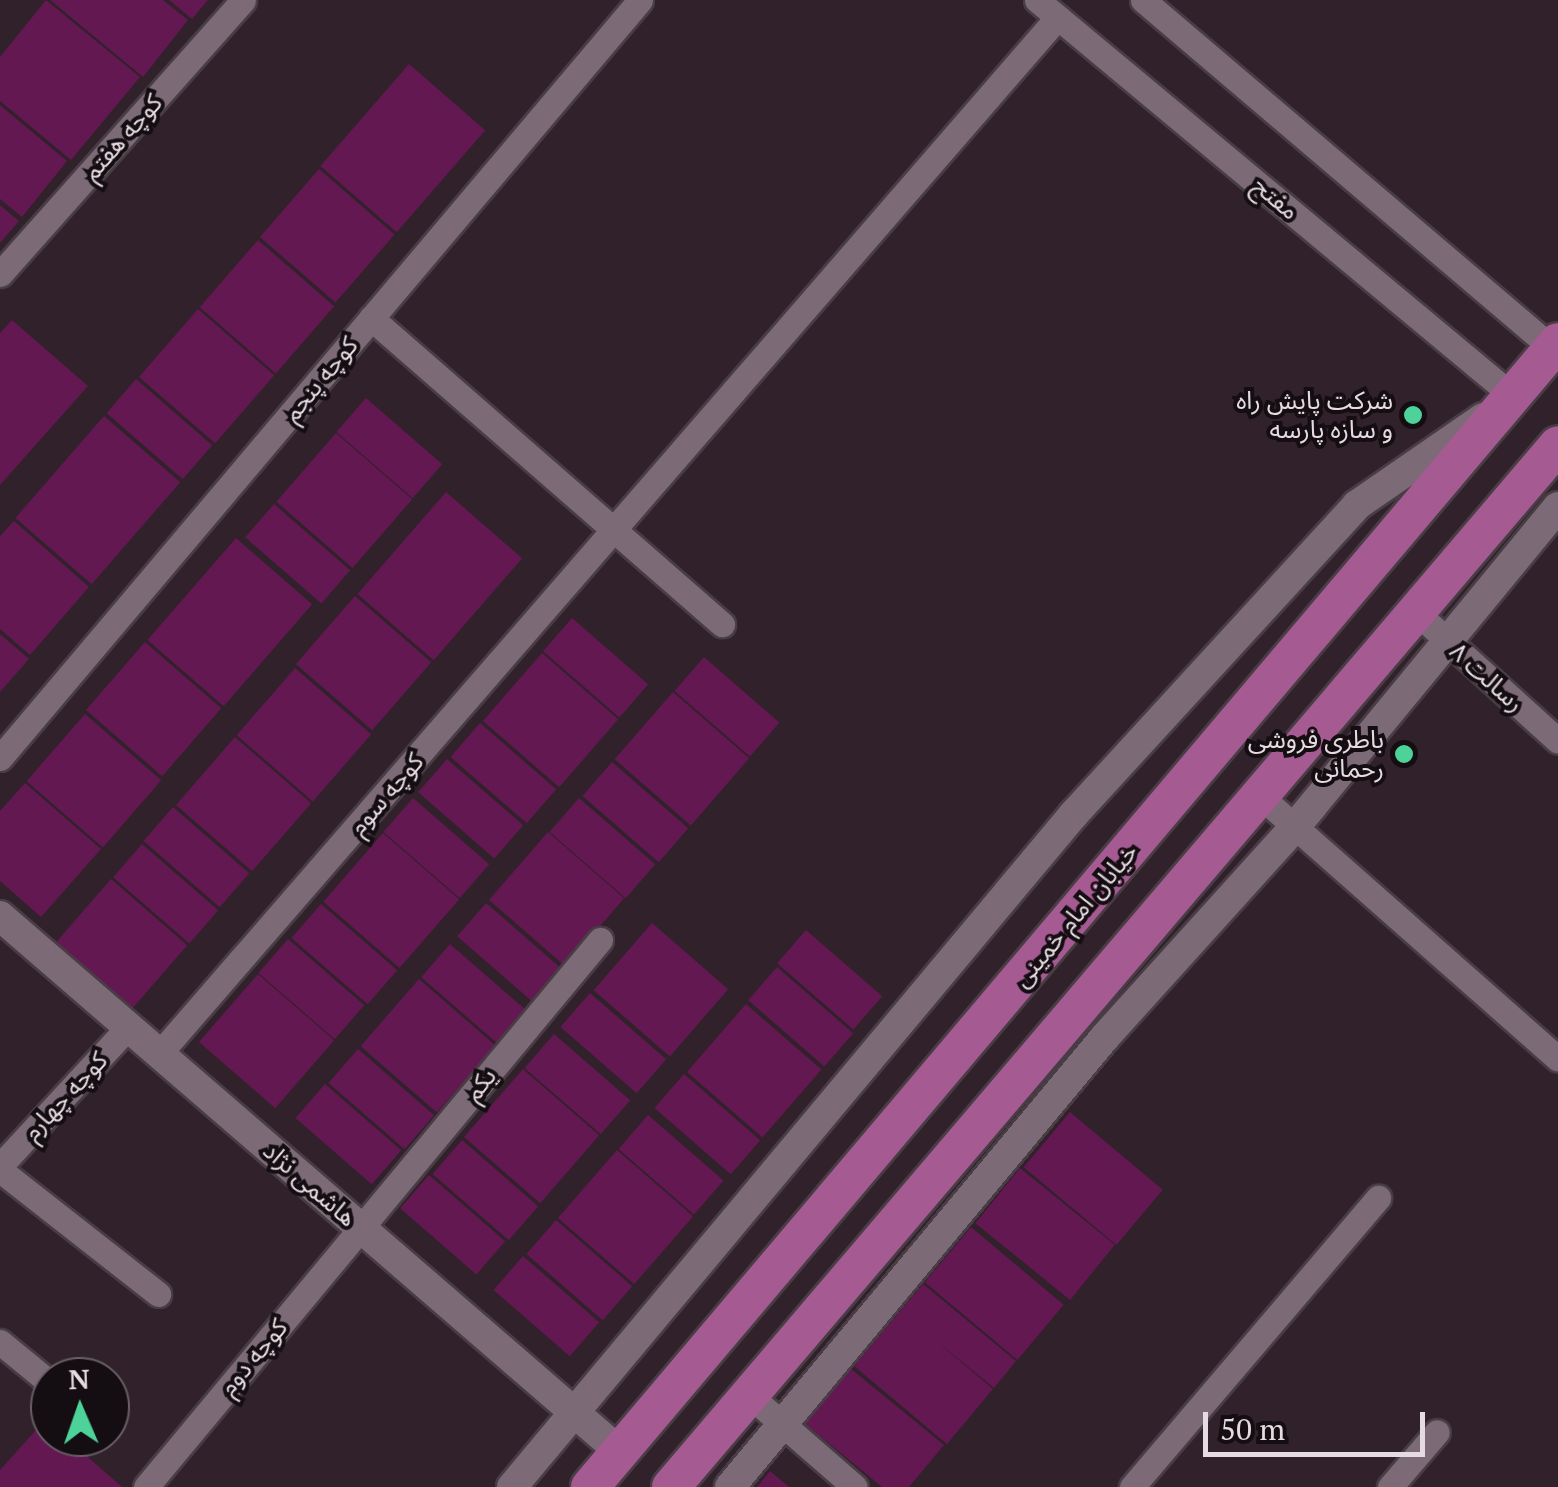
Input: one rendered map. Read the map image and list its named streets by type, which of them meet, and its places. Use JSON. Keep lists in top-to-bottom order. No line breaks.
{"streets":{"main road":["خیابان امام خمینی"],"street":["کوچه هفتم","مفتح","کوچه پنجم","رسالت ۸","کوچه سوم","یکم","کوچه چهارم","هاشمی نژاد","کوچه دوم"]},"crossings":[["مفتح","کوچه سوم"],["مفتح","خیابان امام خمینی"],["کوچه سوم","هاشمی نژاد"],["خیابان امام خمینی","هاشمی نژاد"],["یکم","هاشمی نژاد"],["یکم","کوچه دوم"],["کوچه چهارم","هاشمی نژاد"],["هاشمی نژاد","کوچه دوم"]],"places":["شرکت پایش راه و سازه پارسه","باطری فروشی رحمانی"],"scale_bar":"50 m","north":"top"}
